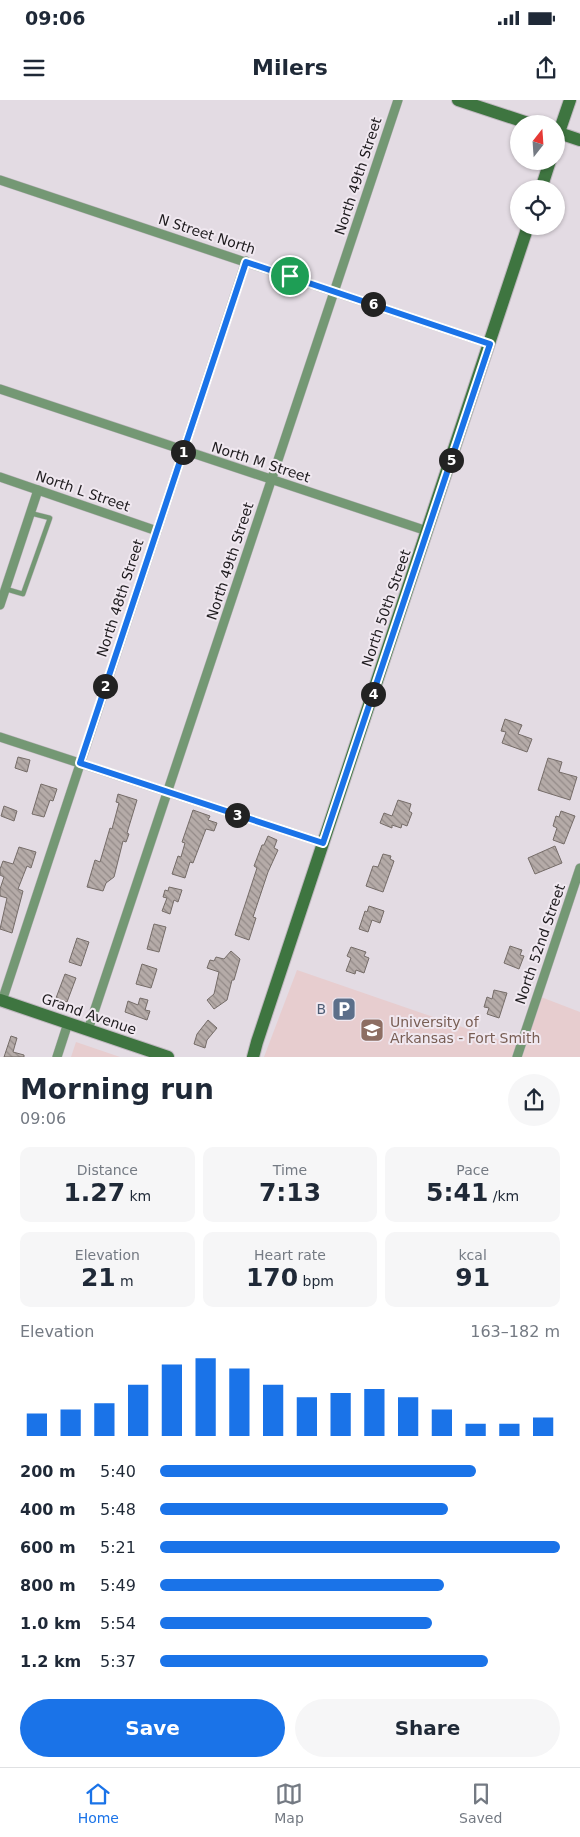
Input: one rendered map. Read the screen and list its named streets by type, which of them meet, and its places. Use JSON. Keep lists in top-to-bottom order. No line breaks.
{"streets":{"street":["North 49th Street","N Street North","North M Street","North L Street","North 48th Street","North 50th Street","North 52nd Street","Grand Avenue"]},"crossings":[["North 49th Street","N Street North"],["North 49th Street","North M Street"],["North 49th Street","Grand Avenue"],["N Street North","North 48th Street"],["N Street North","North 50th Street"],["North M Street","North 48th Street"],["North M Street","North 50th Street"],["North L Street","North 48th Street"],["North 48th Street","Grand Avenue"]],"places":{"parking":["B"],"school or university":["University of Arkansas - Fort Smith"]},"north":"top","page":{"status":"09:06","header":"Milers","pins":["6","1","5","2","4","3"],"heading":["Morning run","09:06"],"stats":[["Distance","1.27 km"],["Time","7:13"],["Pace","5:41 /km"],["Elevation","21 m"],["Heart rate","170 bpm"],["kcal","91"]],"chart":["Elevation","163–182 m"],"list":[{"name":"200 m","note":"5:40"},{"name":"400 m","note":"5:48"},{"name":"600 m","note":"5:21"},{"name":"800 m","note":"5:49"},{"name":"1.0 km","note":"5:54"},{"name":"1.2 km","note":"5:37"}],"buttons":["Save","Share"],"tabs":["Home","Map","Saved"]}}
